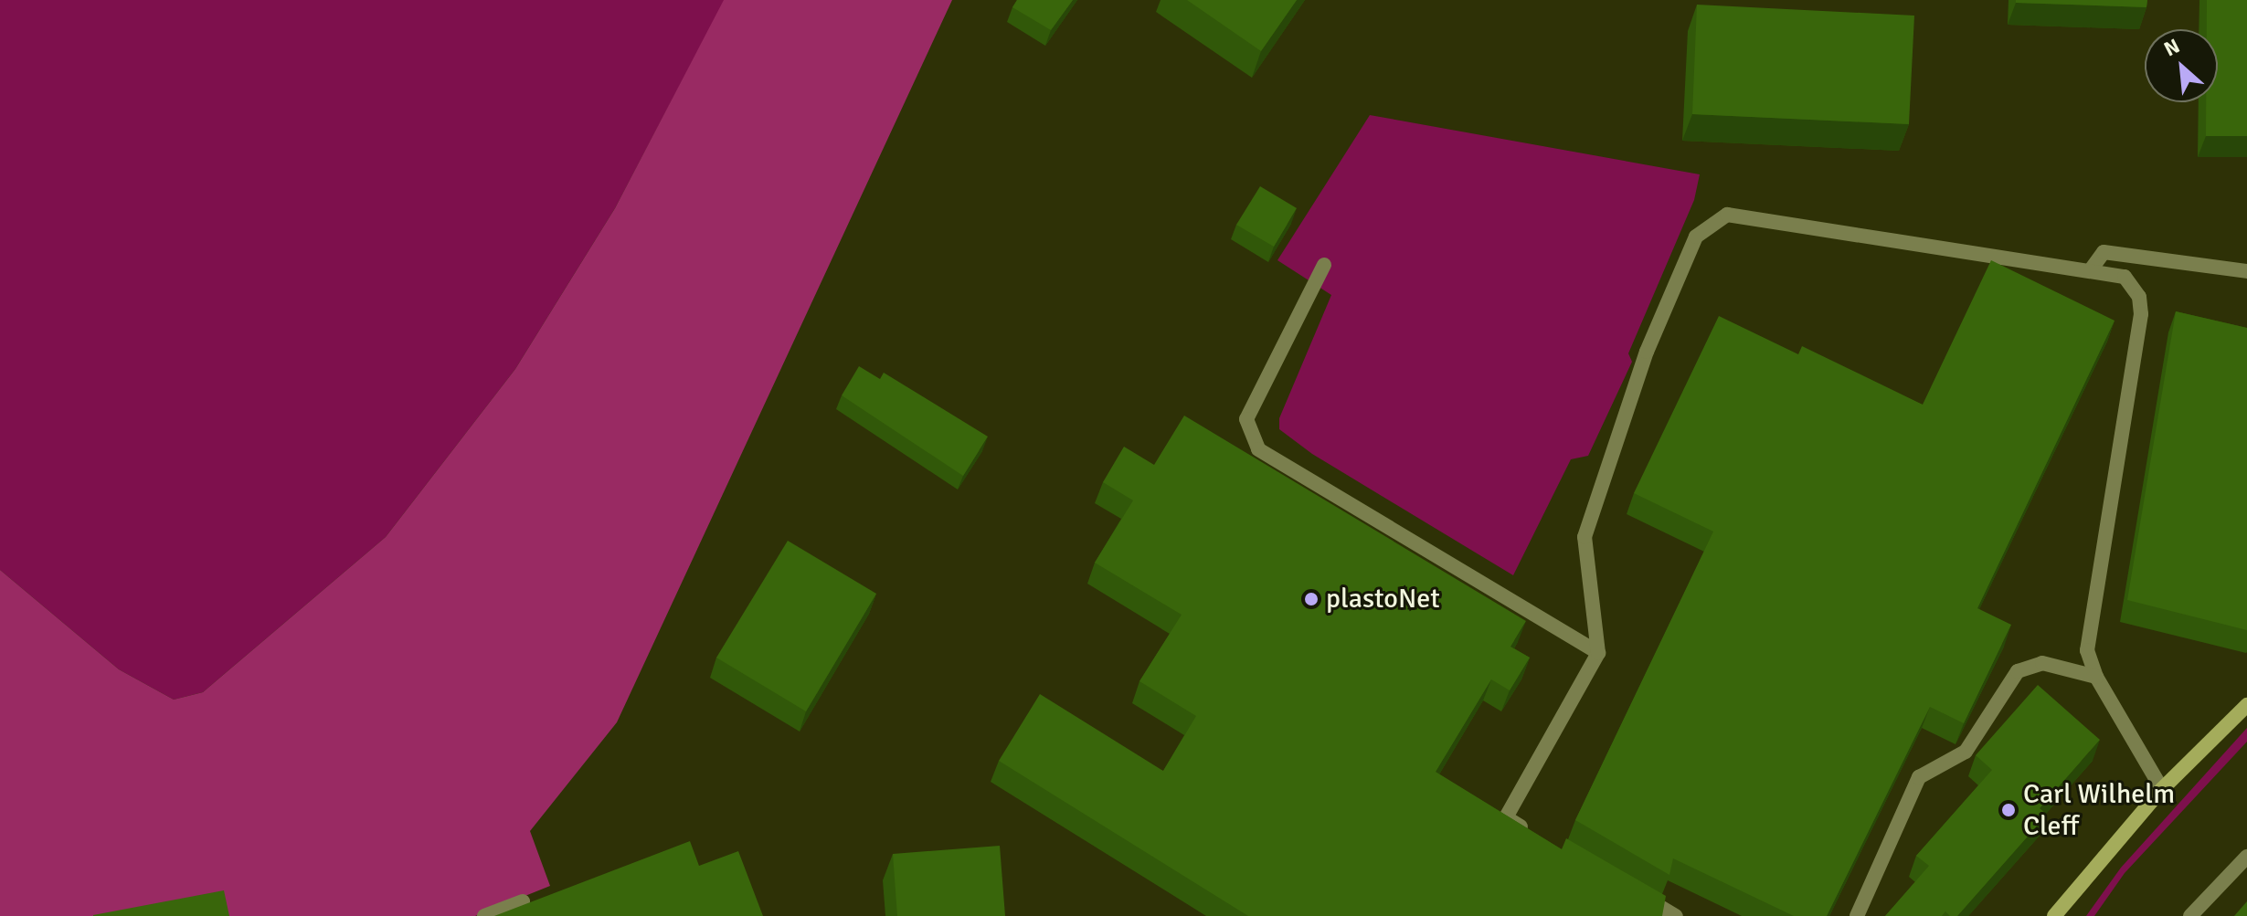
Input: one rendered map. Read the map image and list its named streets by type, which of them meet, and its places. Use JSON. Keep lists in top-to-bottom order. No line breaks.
{"places":["plastoNet","Carl Wilhelm Cleff"],"north":"top left"}
